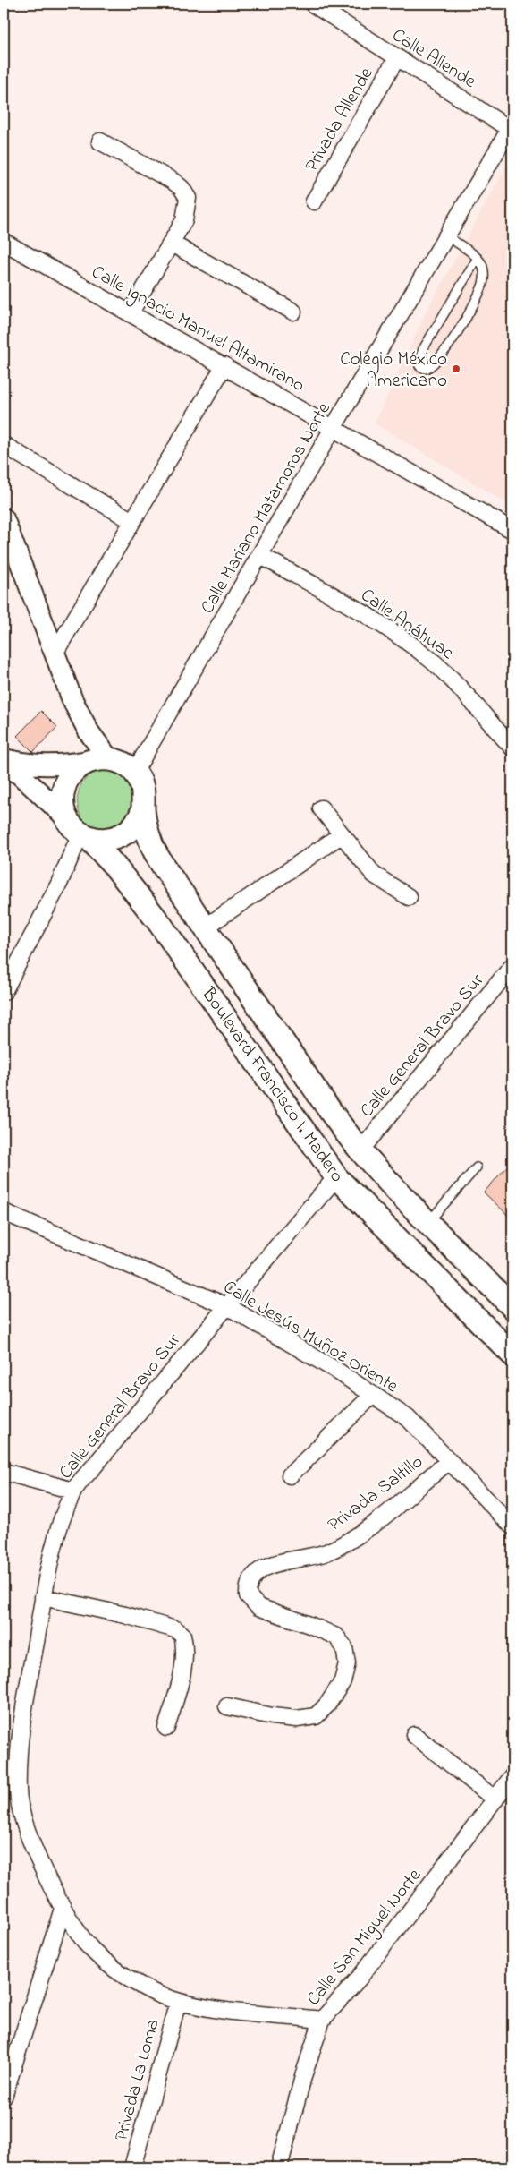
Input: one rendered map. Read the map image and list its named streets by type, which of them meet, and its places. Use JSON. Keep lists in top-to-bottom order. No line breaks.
{"streets":{"main road":["Boulevard Francisco I. Madero"],"street":["Calle Allende","Privada Allende","Calle Ignacio Manuel Altamirano","Calle Mariano Matamoros Norte","Calle Anáhuac","Calle General Bravo Sur","Calle Jesús Muñoz Oriente","Privada Saltillo","Calle San Miguel Norte","Privada La Loma"]},"crossings":[["Calle Allende","Privada Allende"],["Calle Allende","Calle Mariano Matamoros Norte"],["Calle Ignacio Manuel Altamirano","Calle Mariano Matamoros Norte"],["Calle Mariano Matamoros Norte","Calle Anáhuac"],["Calle Mariano Matamoros Norte","Boulevard Francisco I. Madero"],["Calle General Bravo Sur","Boulevard Francisco I. Madero"],["Calle General Bravo Sur","Calle Jesús Muñoz Oriente"],["Calle General Bravo Sur","Calle San Miguel Norte"],["Calle General Bravo Sur","Privada La Loma"],["Calle Jesús Muñoz Oriente","Privada Saltillo"]],"places":["Colegio México Americano"]}
